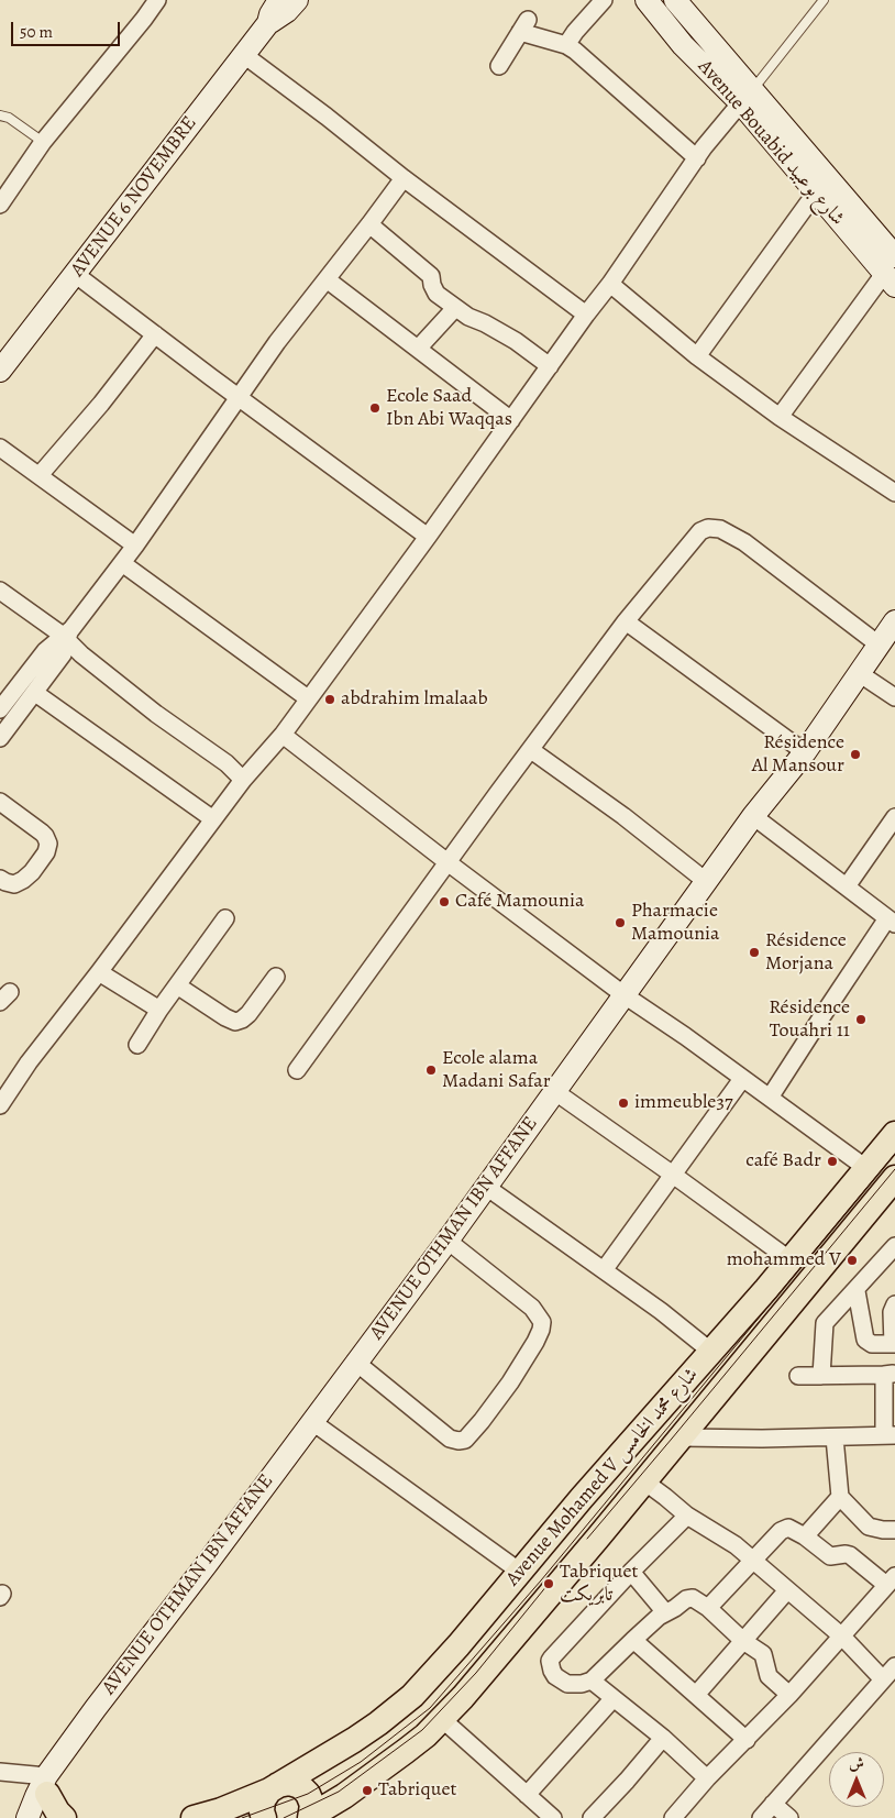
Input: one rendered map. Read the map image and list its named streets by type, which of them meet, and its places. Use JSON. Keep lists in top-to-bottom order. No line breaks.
{"streets":{"main road":["Avenue Mohamed V شارع محمد الخامس"],"street":["Avenue Bouabid شارع بوعبيد","AVENUE 6 NOVEMBRE","AVENUE OTHMAN IBN AFFANE"]},"places":["Ecole Saad Ibn Abi Waqqas","abdrahim lmalaab","Résidence Al Mansour","Café Mamounia","Pharmacie Mamounia","Résidence Morjana","Résidence Touahri 11","Ecole alama Madani Safar","immeuble37","café Badr","mohammed V","Tabriquet تابريكت","Tabriquet"],"scale_bar":"50 m","north":"top"}
